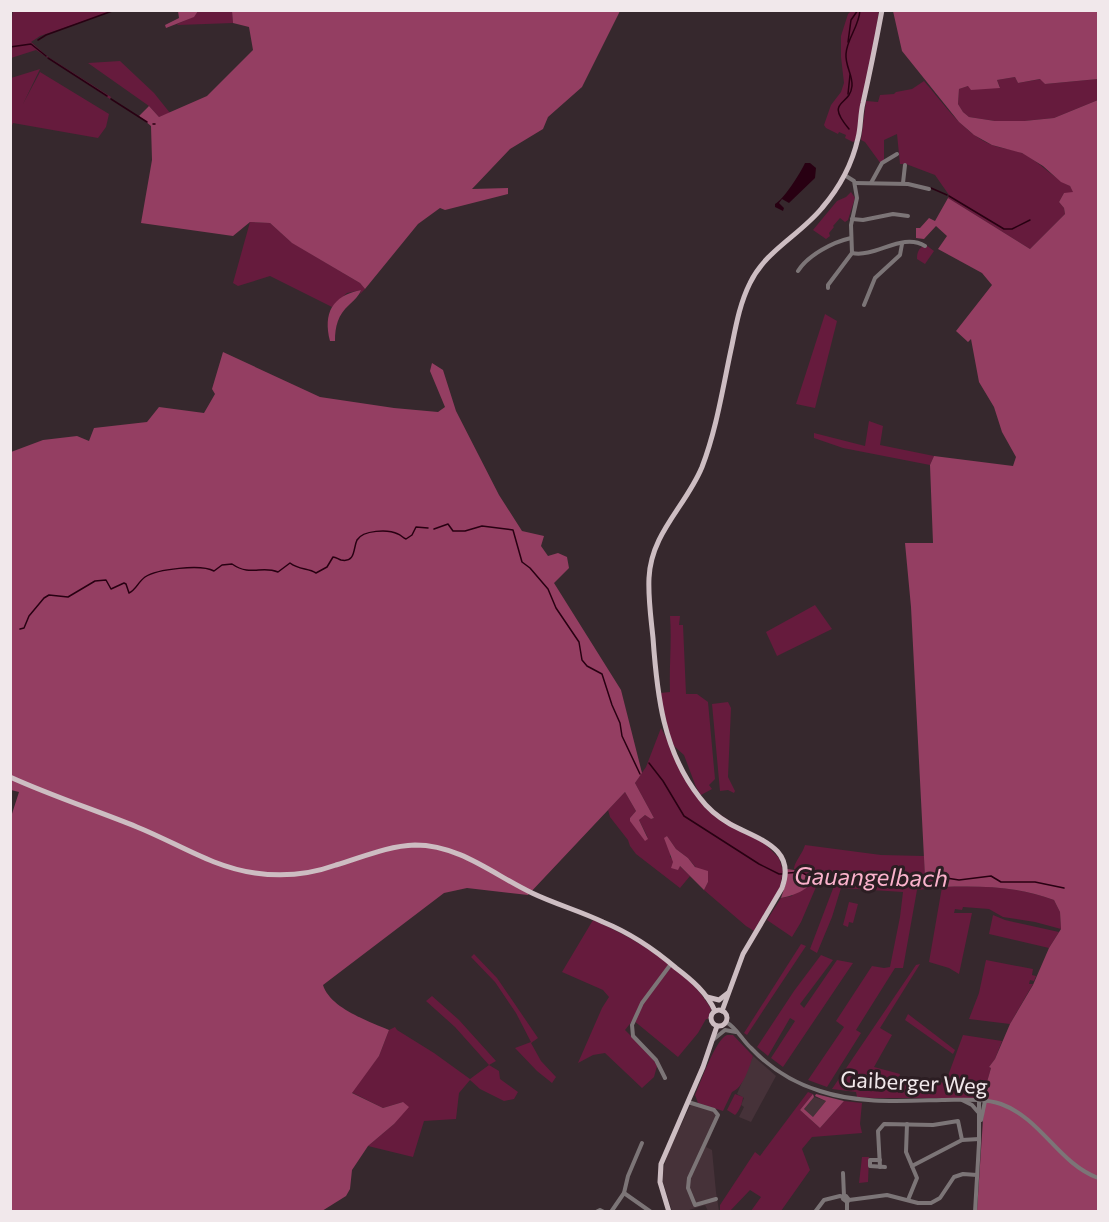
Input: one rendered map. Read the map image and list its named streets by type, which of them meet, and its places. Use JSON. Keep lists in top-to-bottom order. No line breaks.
{"streets":{"street":["Gaiberger Weg"]},"water":["Gauangelbach"]}
